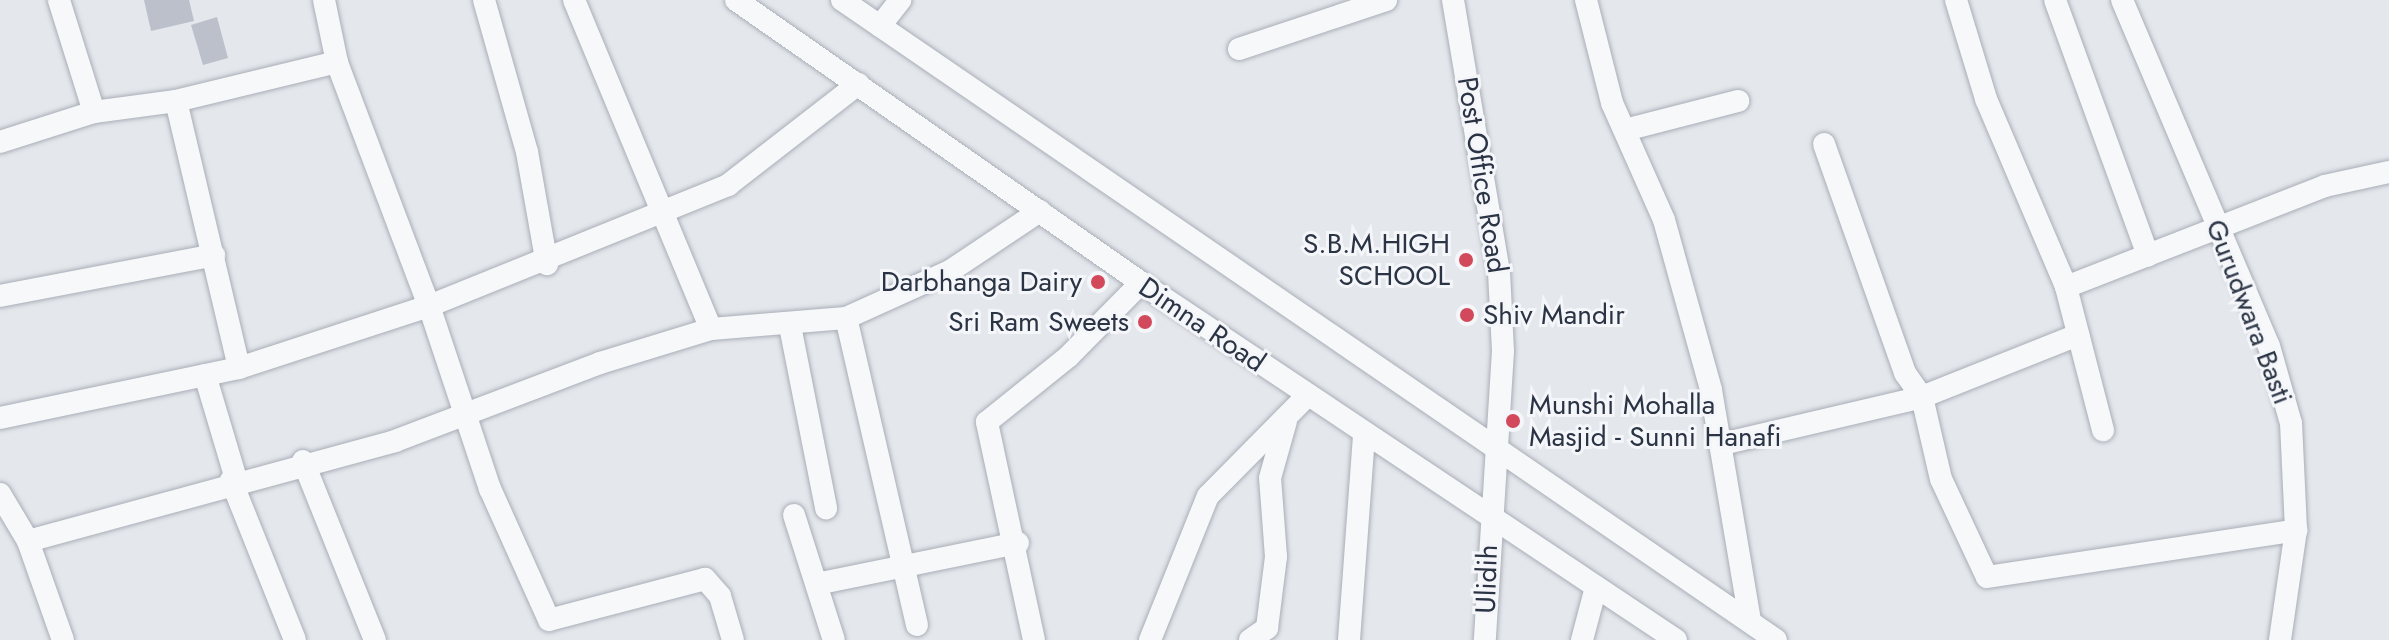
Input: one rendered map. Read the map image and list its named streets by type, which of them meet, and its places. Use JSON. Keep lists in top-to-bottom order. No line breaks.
{"streets":{"street":["Post Office Road","Gurudwara Basti","Dimna Road","Ulidih"]},"crossings":[["Post Office Road","Dimna Road"],["Post Office Road","Ulidih"],["Dimna Road","Ulidih"]],"places":["S.B.M.HIGH SCHOOL","Darbhanga Dairy","Shiv Mandir","Sri Ram Sweets","Munshi Mohalla Masjid - Sunni Hanafi"]}
